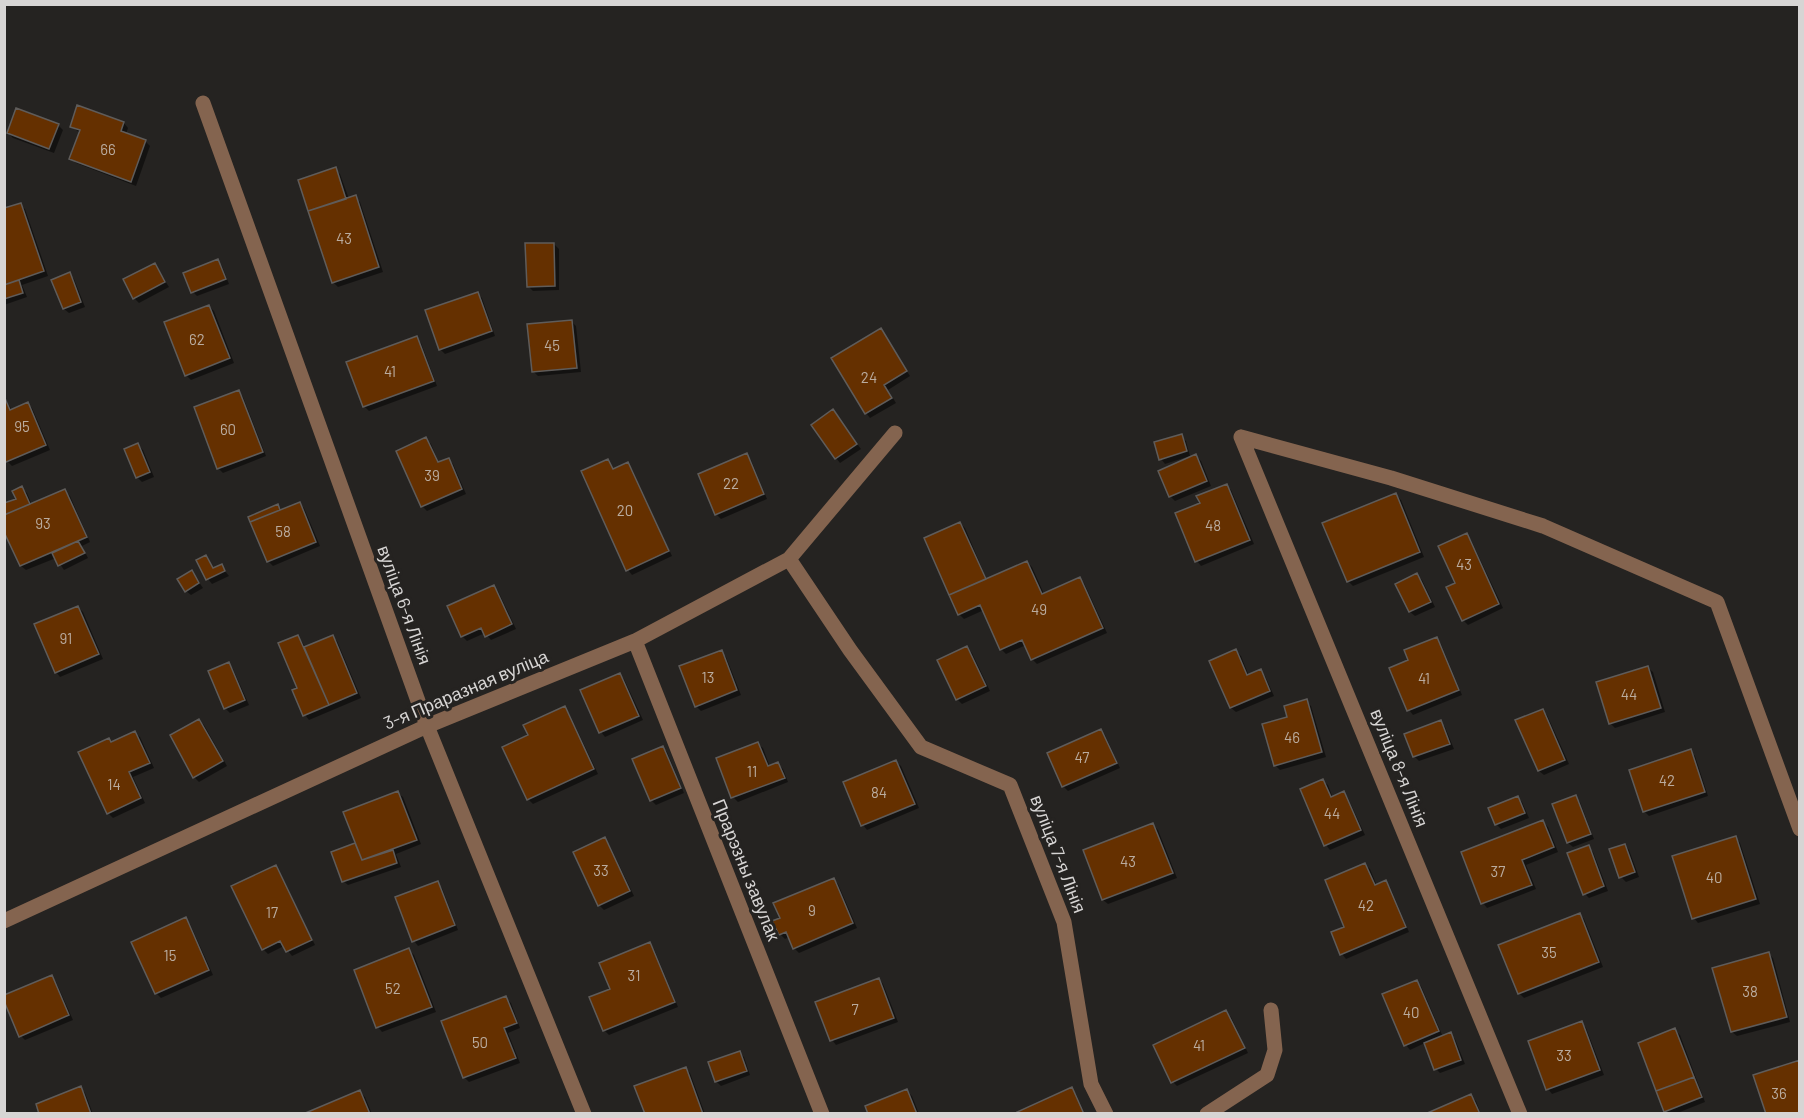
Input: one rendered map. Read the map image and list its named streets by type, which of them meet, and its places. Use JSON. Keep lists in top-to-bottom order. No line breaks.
{"streets":{"street":["вуліца 6-я Лінія","3-я Праразная вуліца","вуліца 8-я Лінія","вуліца 7-я Лінія","Прарэзны завулак"]},"crossings":[["вуліца 6-я Лінія","3-я Праразная вуліца"],["3-я Праразная вуліца","вуліца 7-я Лінія"],["3-я Праразная вуліца","Прарэзны завулак"]],"house_numbers":["66","43","62","45","41","24","95","60","39","22","20","93","48","58","43","49","91","13","41","44","46","47","11","42","14","84","44","43","33","37","40","42","9","17","35","15","31","52","38","7","40","50","41","33","36"]}
